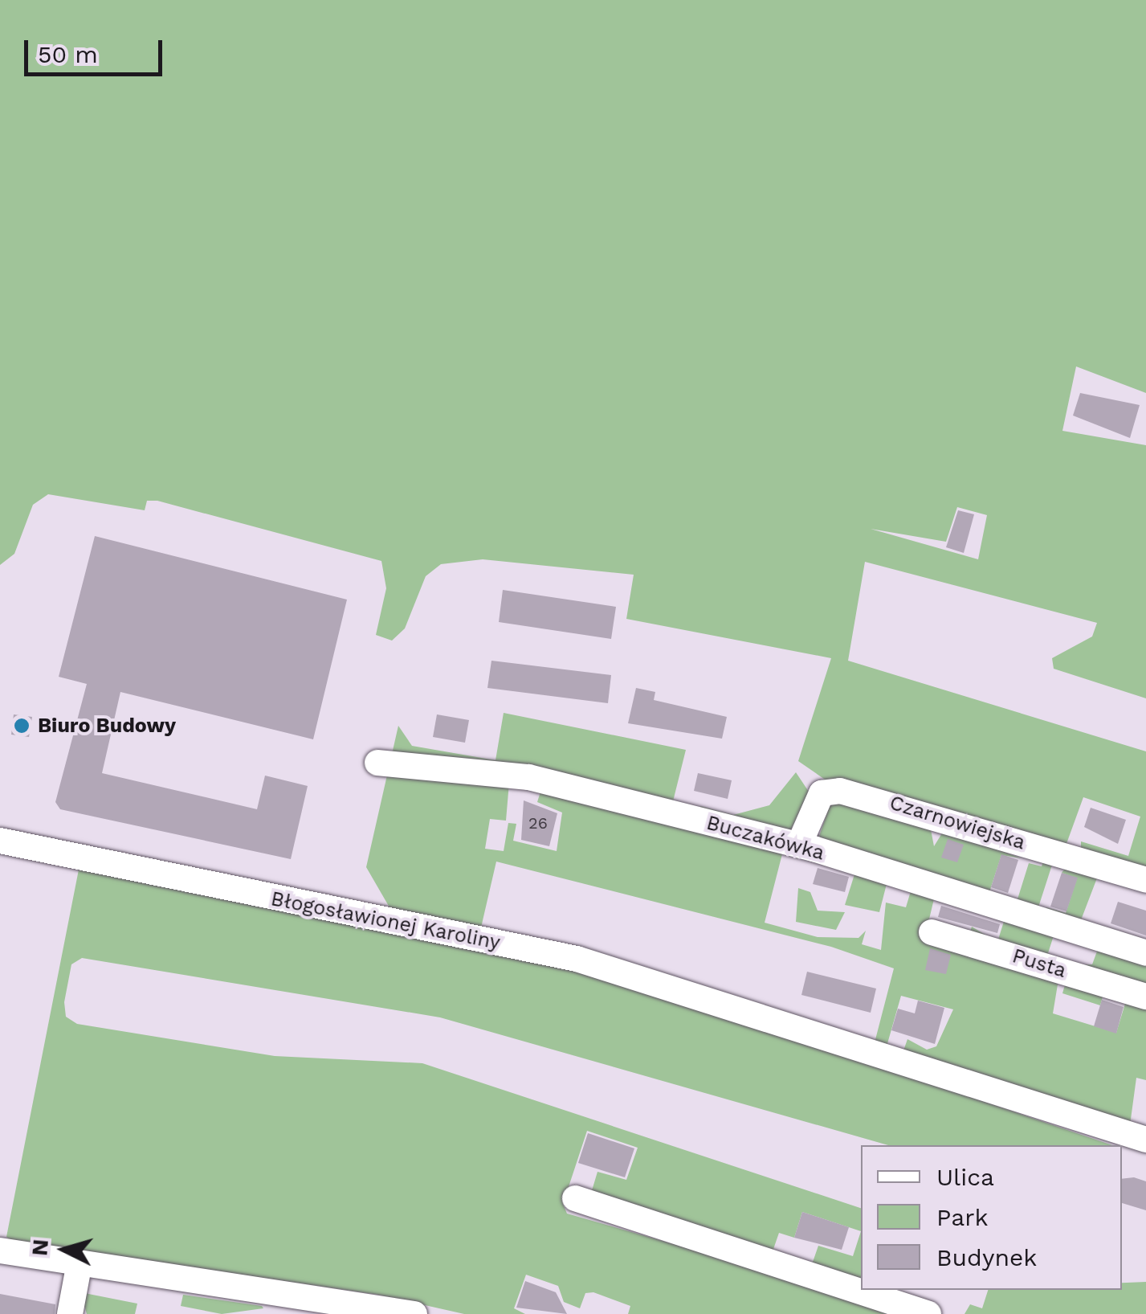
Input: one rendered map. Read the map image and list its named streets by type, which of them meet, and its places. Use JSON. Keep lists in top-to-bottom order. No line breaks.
{"streets":{"street":["Czarnowiejska","Buczakówka","Błogosławionej Karoliny","Pusta"]},"crossings":[["Czarnowiejska","Buczakówka"]],"places":["Biuro Budowy"],"house_numbers":["26"],"legend":["Ulica","Park","Budynek"],"scale_bar":"50 m","north":"left"}
